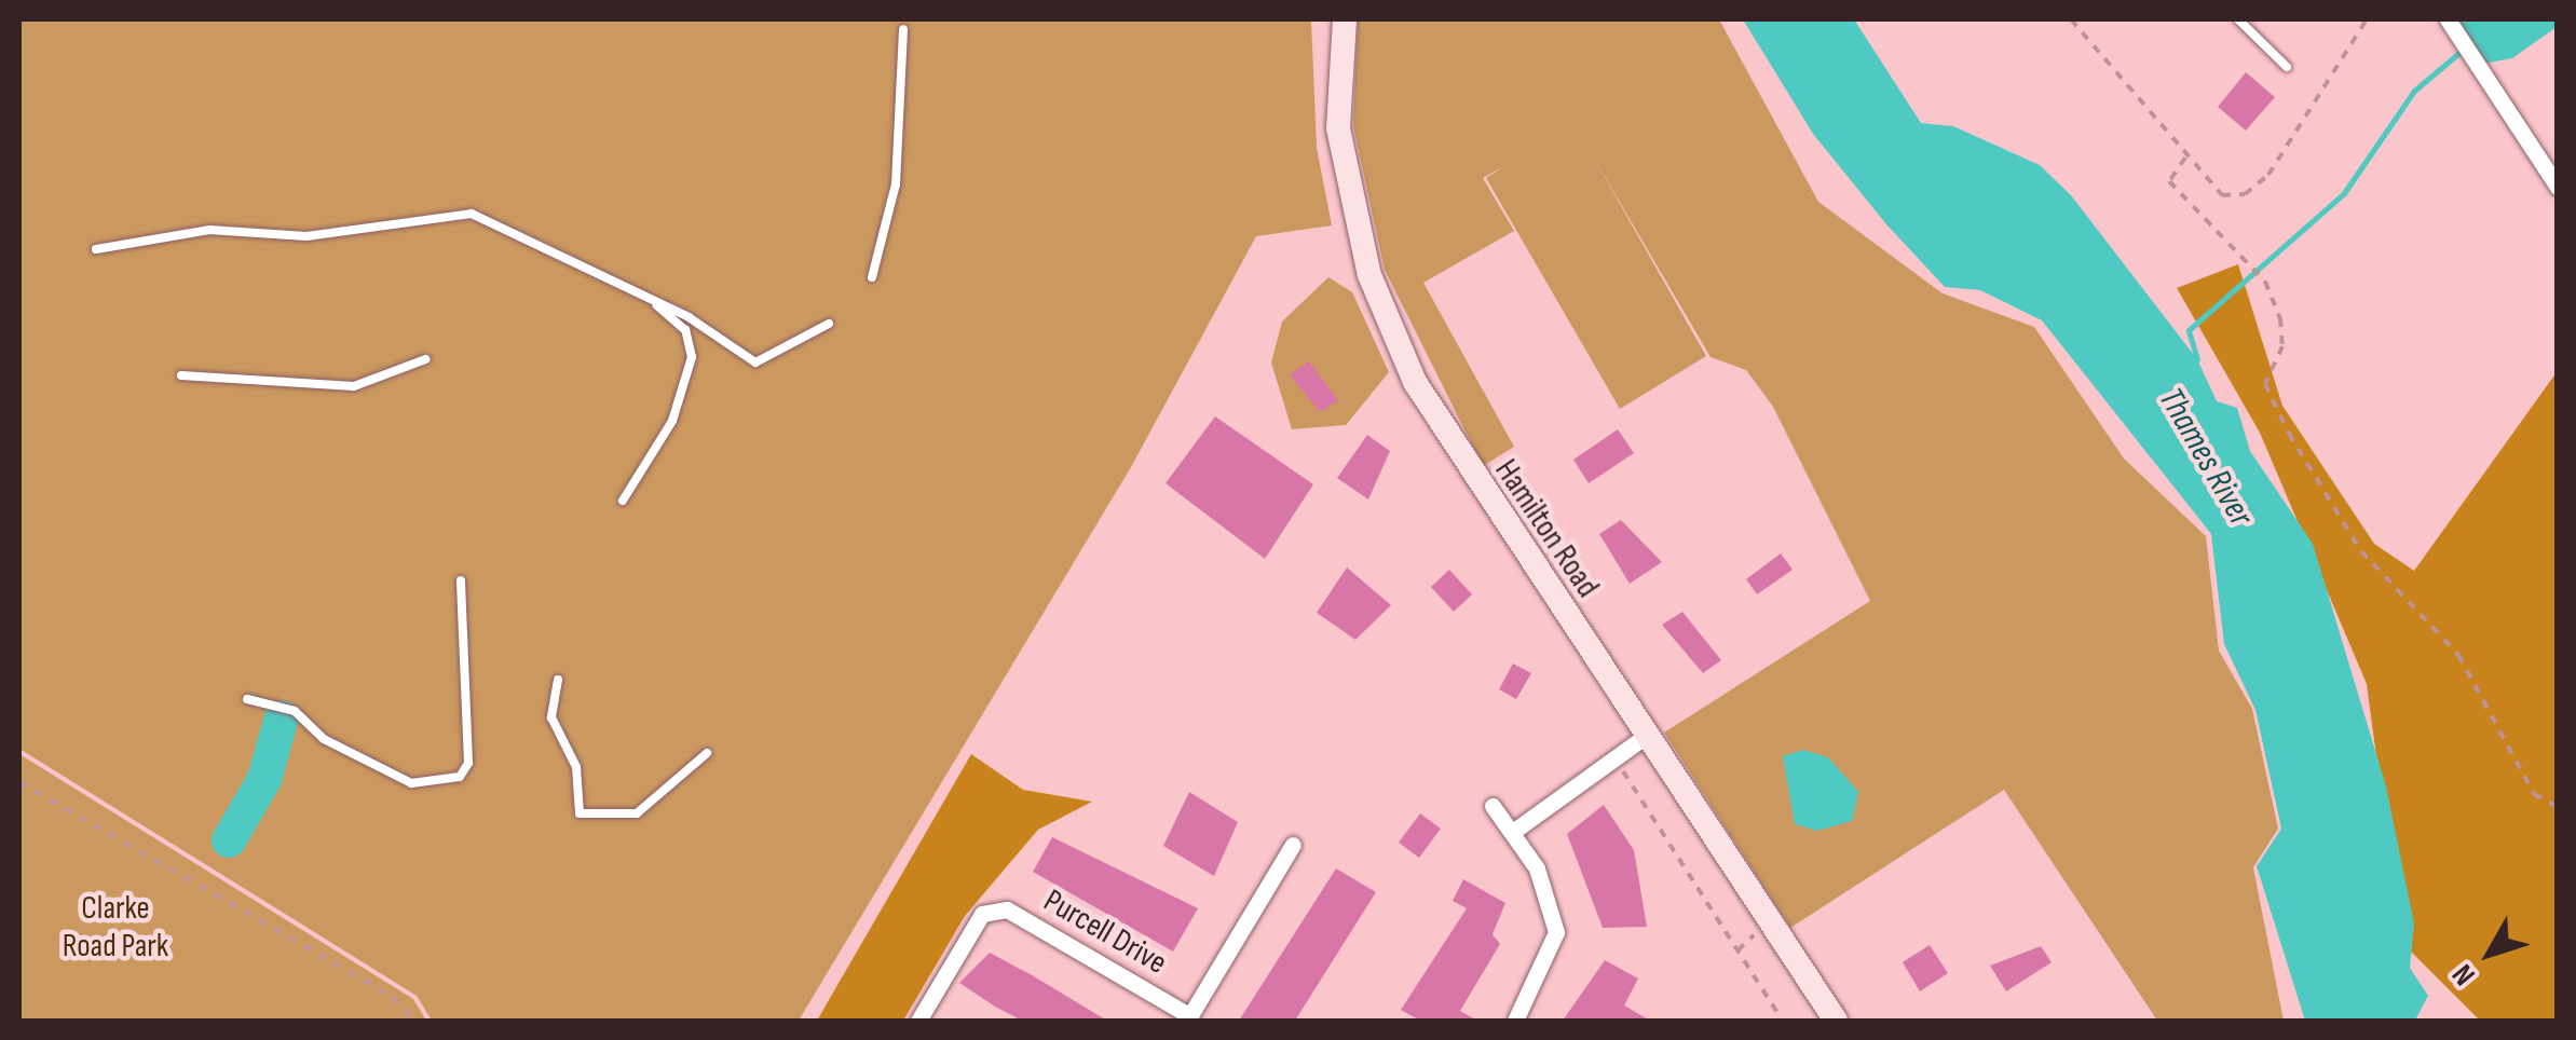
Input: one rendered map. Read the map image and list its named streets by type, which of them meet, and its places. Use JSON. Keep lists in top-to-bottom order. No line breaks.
{"streets":{"main road":["Hamilton Road"],"street":["Purcell Drive"]},"water":["Thames River"],"parks":["Clarke Road Park"],"north":"bottom left"}
